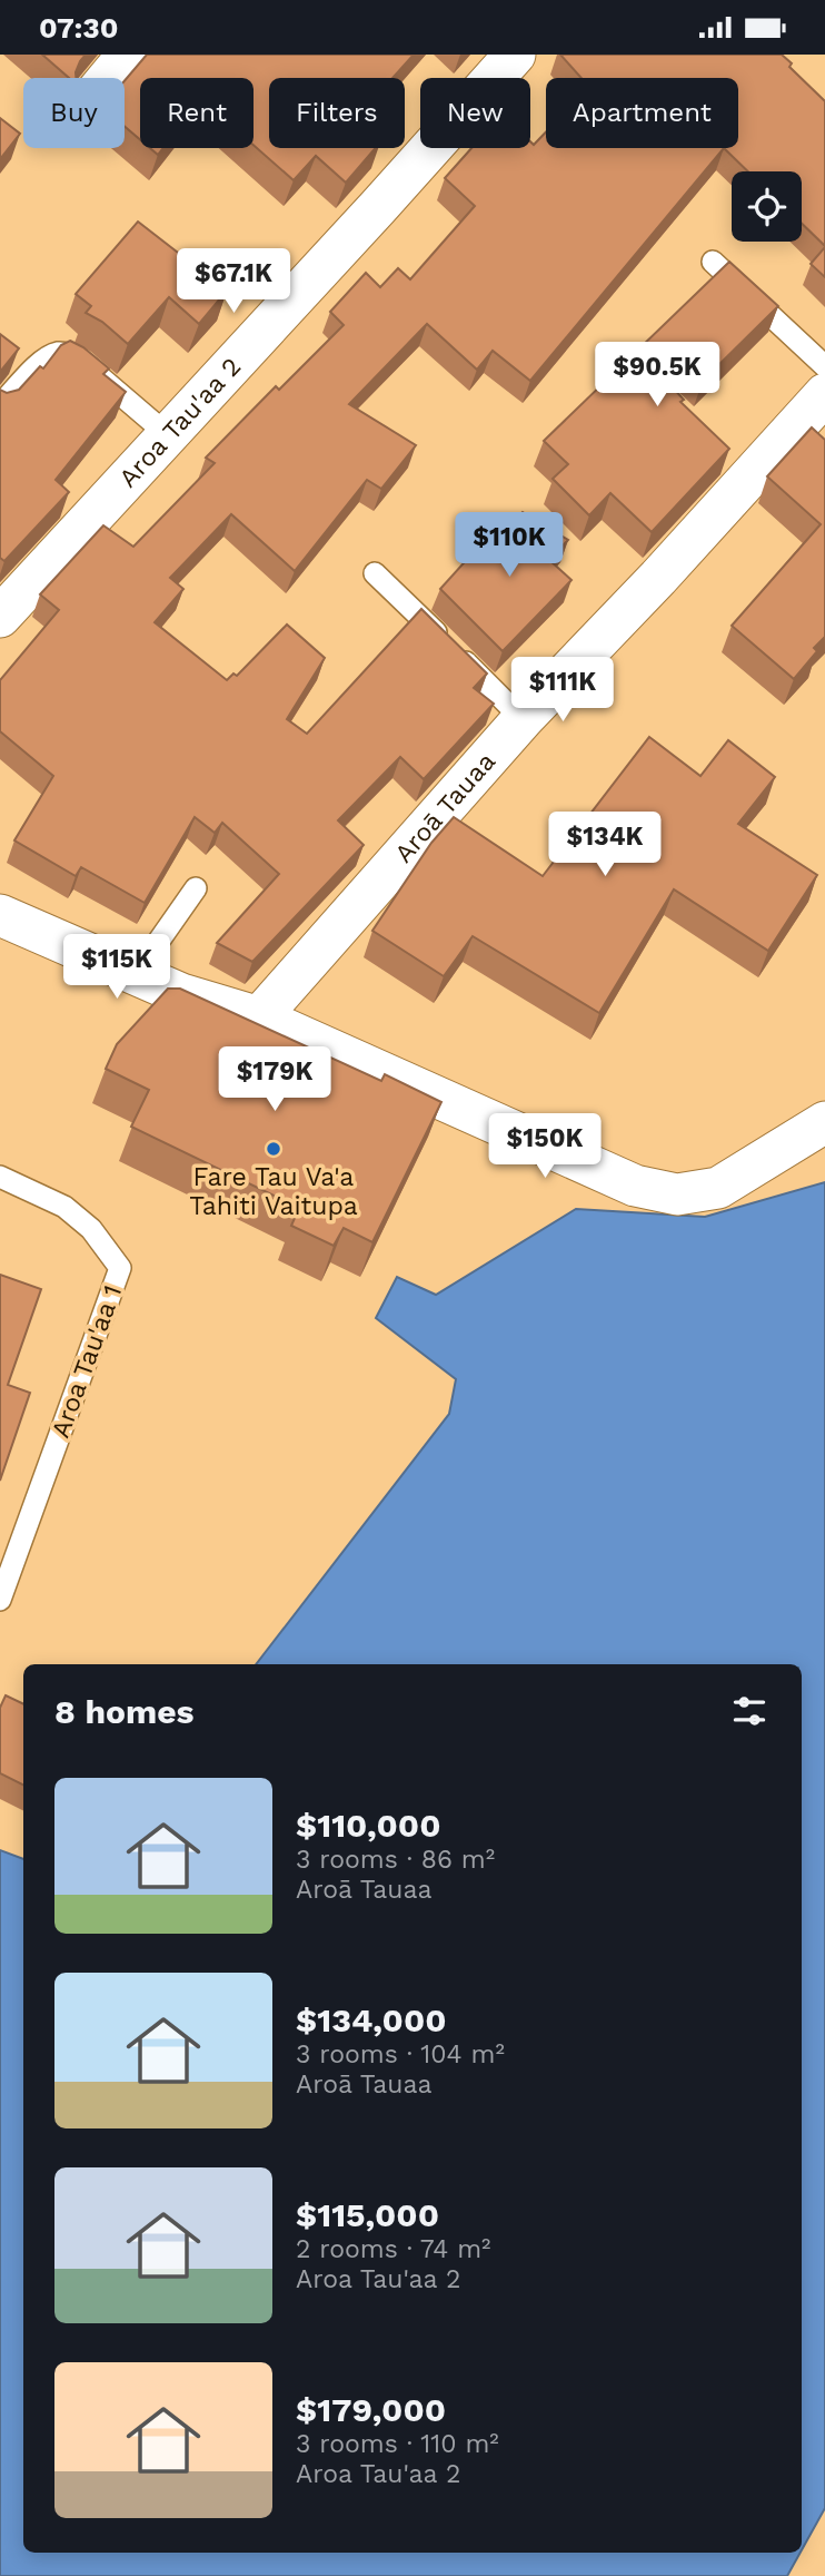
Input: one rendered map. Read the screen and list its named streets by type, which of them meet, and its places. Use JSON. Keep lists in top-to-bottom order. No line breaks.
{"streets":{"street":["Aroa Tau'aa 2","Aroā Tauaa"],"lane":["Aroa Tau'aa 1"]},"places":["Fare Tau Va'a Tahiti Vaitupa"],"page":{"status":"07:30","chip":["Buy","Rent","Filters","New","Apartment"],"price":["$67.1K","$90.5K","$110K","$111K","$134K","$115K","$179K","$150K"],"heading":"8 homes","list":[{"name":"$110,000","note":"3 rooms · 86 m² · Aroā Tauaa"},{"name":"$134,000","note":"3 rooms · 104 m² · Aroā Tauaa"},{"name":"$115,000","note":"2 rooms · 74 m² · Aroa Tau'aa 2"},{"name":"$179,000","note":"3 rooms · 110 m² · Aroa Tau'aa 2"}]}}
